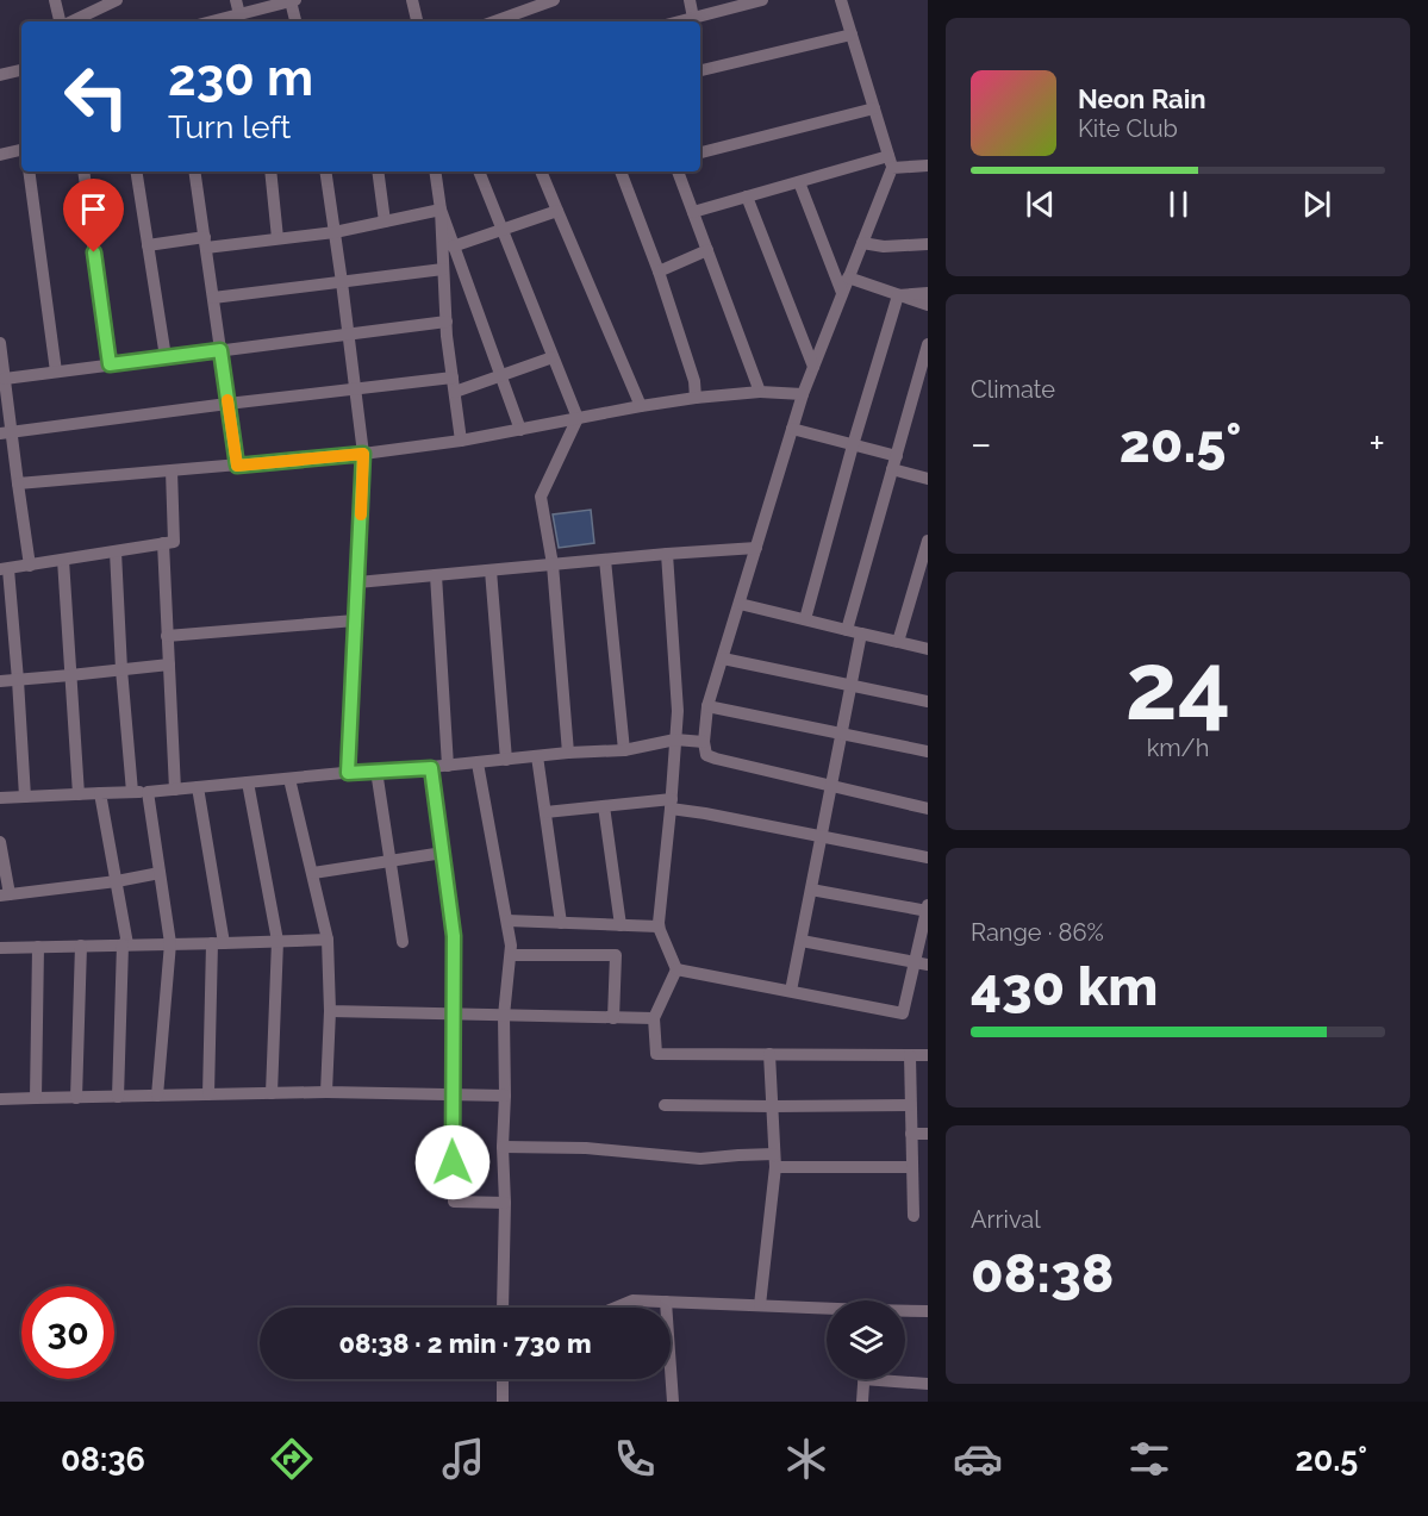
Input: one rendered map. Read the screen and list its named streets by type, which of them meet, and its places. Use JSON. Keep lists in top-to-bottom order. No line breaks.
{"page":{"turn":["230 m","Turn left"],"song":["Neon Rain","Kite Club"],"tile":["Climate",["24","km/h"],["Range · 86%","430 km"],["Arrival","08:38"]],"heat":["−","20.5°","+"],"limit":"30","trip":"08:38 · 2 min · 730 m","tabs":["08:36","20.5°"]}}
